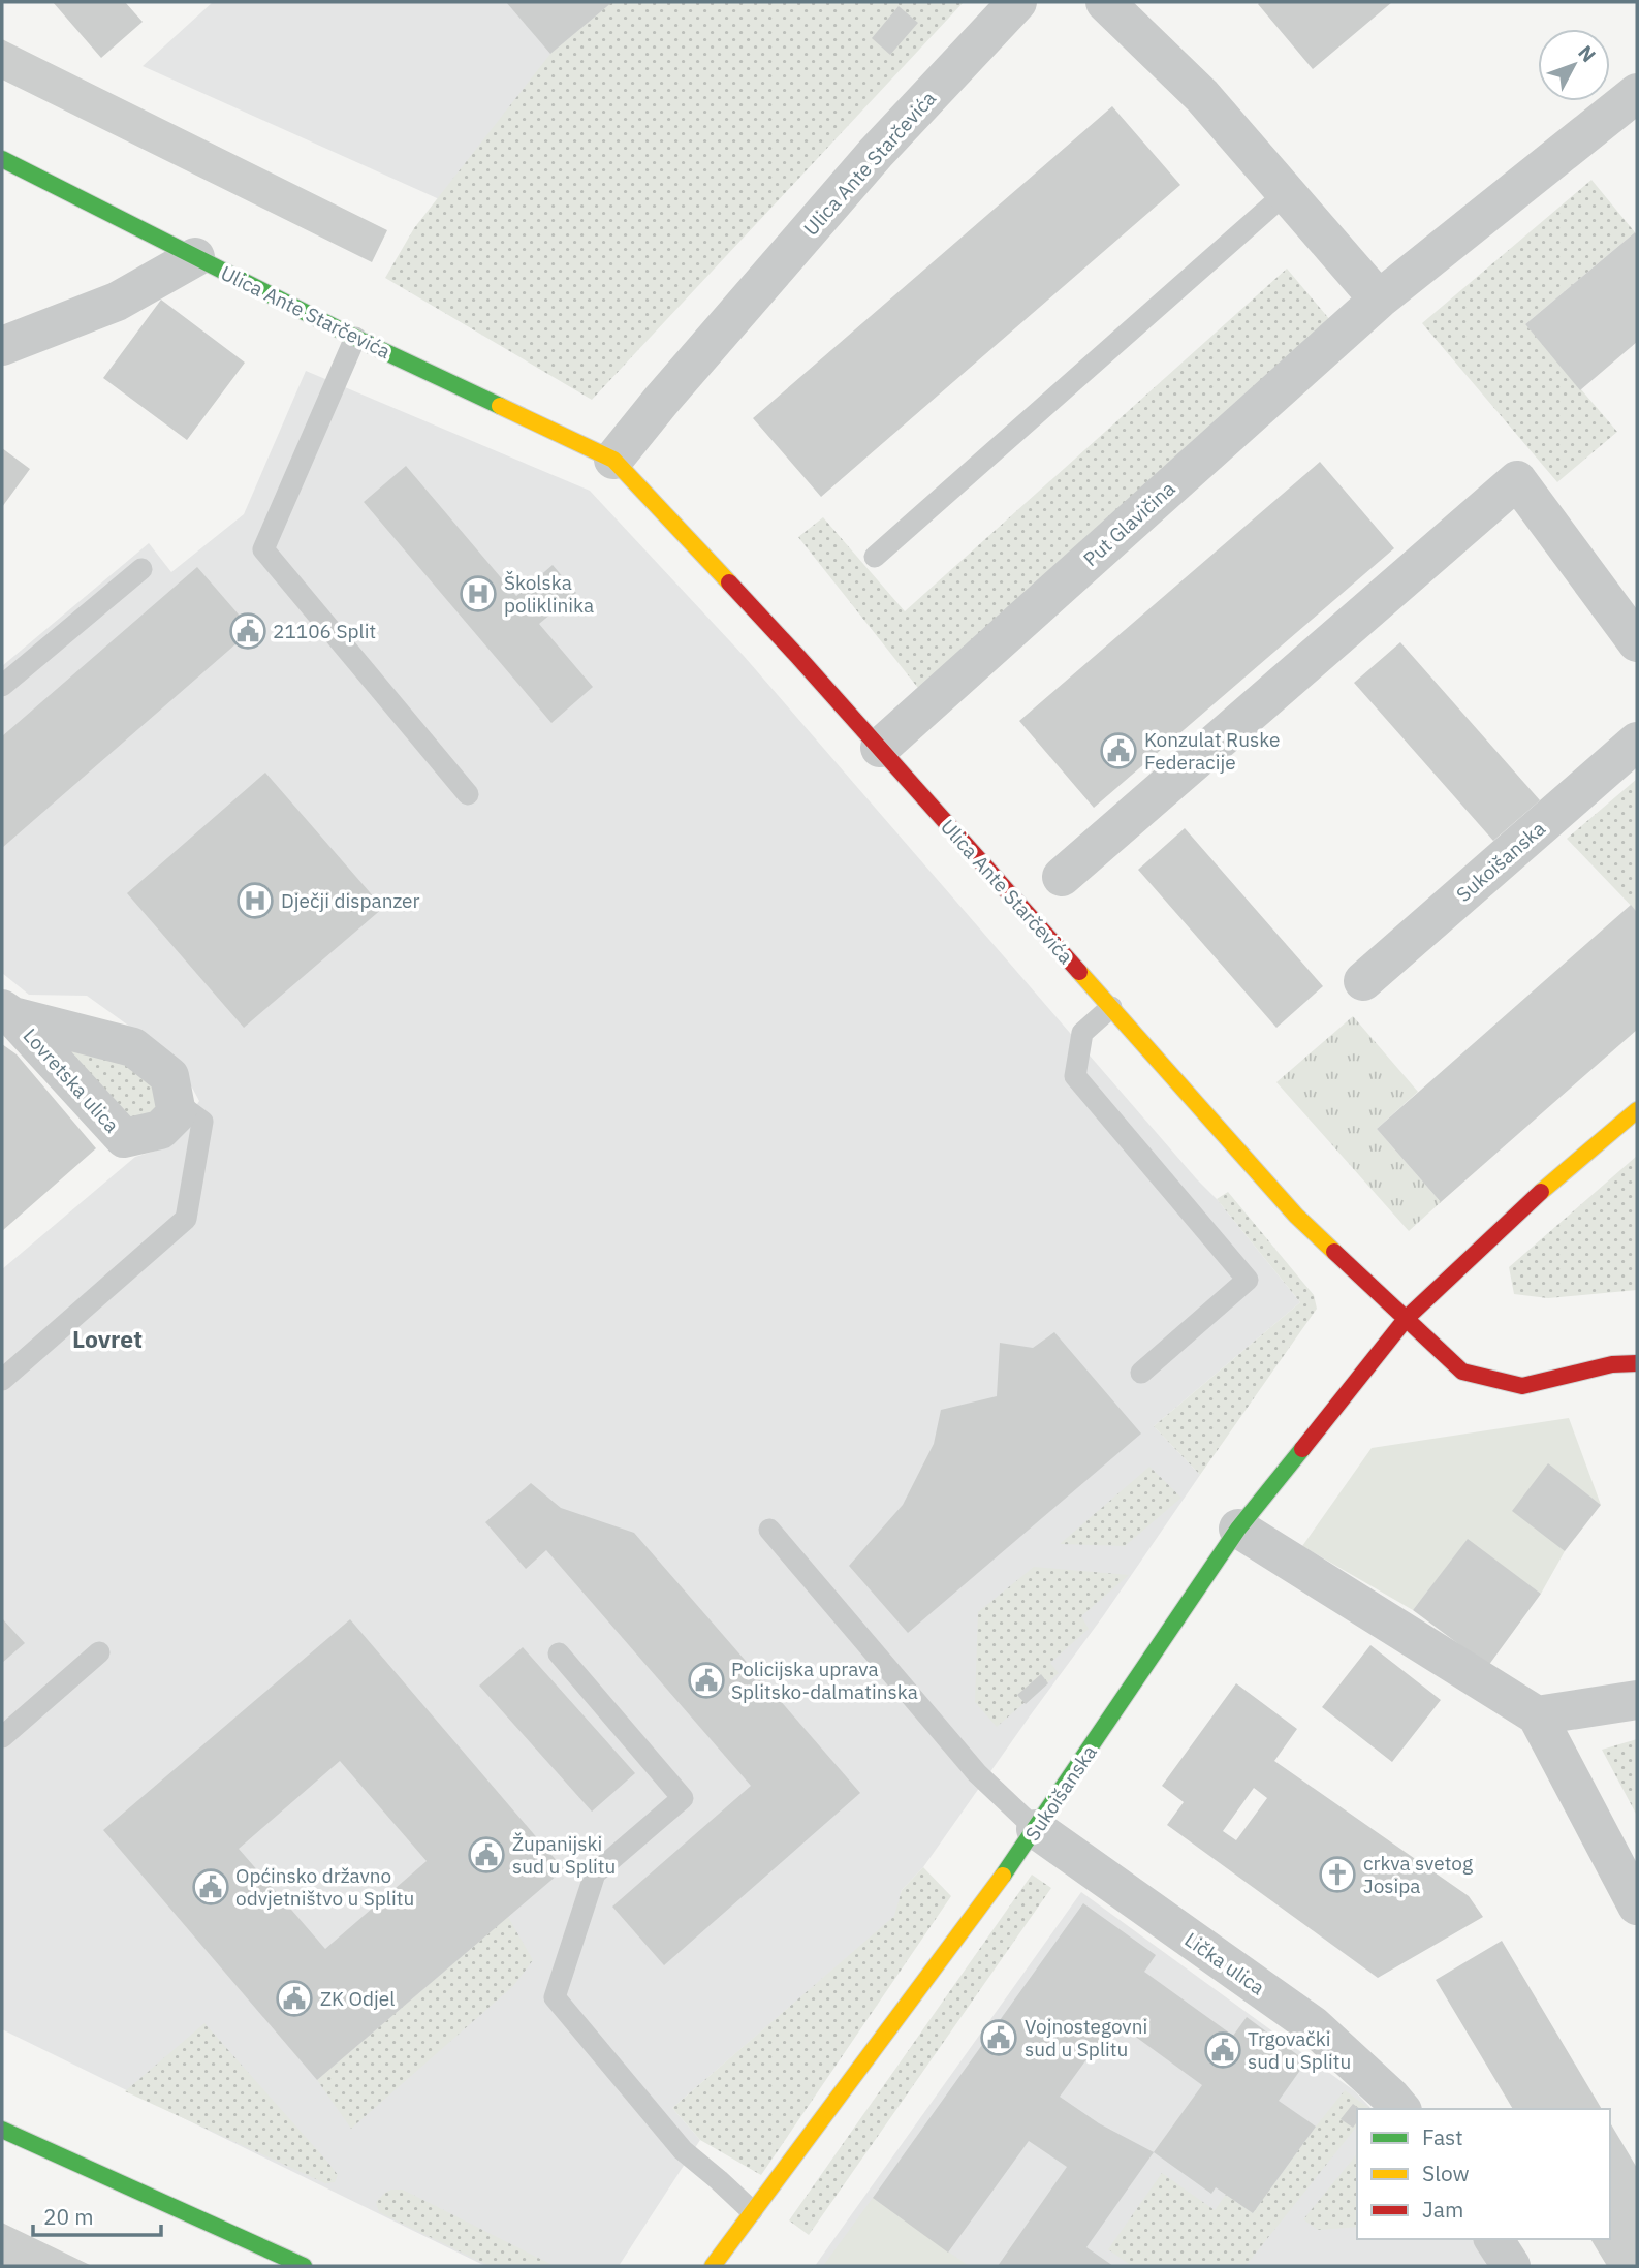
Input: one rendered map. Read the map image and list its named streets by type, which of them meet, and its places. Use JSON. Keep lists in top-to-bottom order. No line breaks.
{"streets":{"street":["Ulica Ante Starčevića","Put Glavičina","Sukoišanska","Lovretska ulica","Lička ulica"]},"crossings":[["Ulica Ante Starčevića","Put Glavičina"],["Ulica Ante Starčevića","Sukoišanska"],["Sukoišanska","Lička ulica"]],"districts":["Lovret"],"places":{"hospital":["Školska poliklinika","Dječji dispanzer"],"public building":["21106 Split","Konzulat Ruske Federacije","Policijska uprava Splitsko-dalmatinska","Županijski sud u Splitu","Općinsko državno odvjetništvo u Splitu","ZK Odjel","Vojnostegovni sud u Splitu","Trgovački sud u Splitu"],"church":["crkva svetog Josipa"]},"legend":["Fast","Slow","Jam"],"scale_bar":"20 m","north":"top right"}
